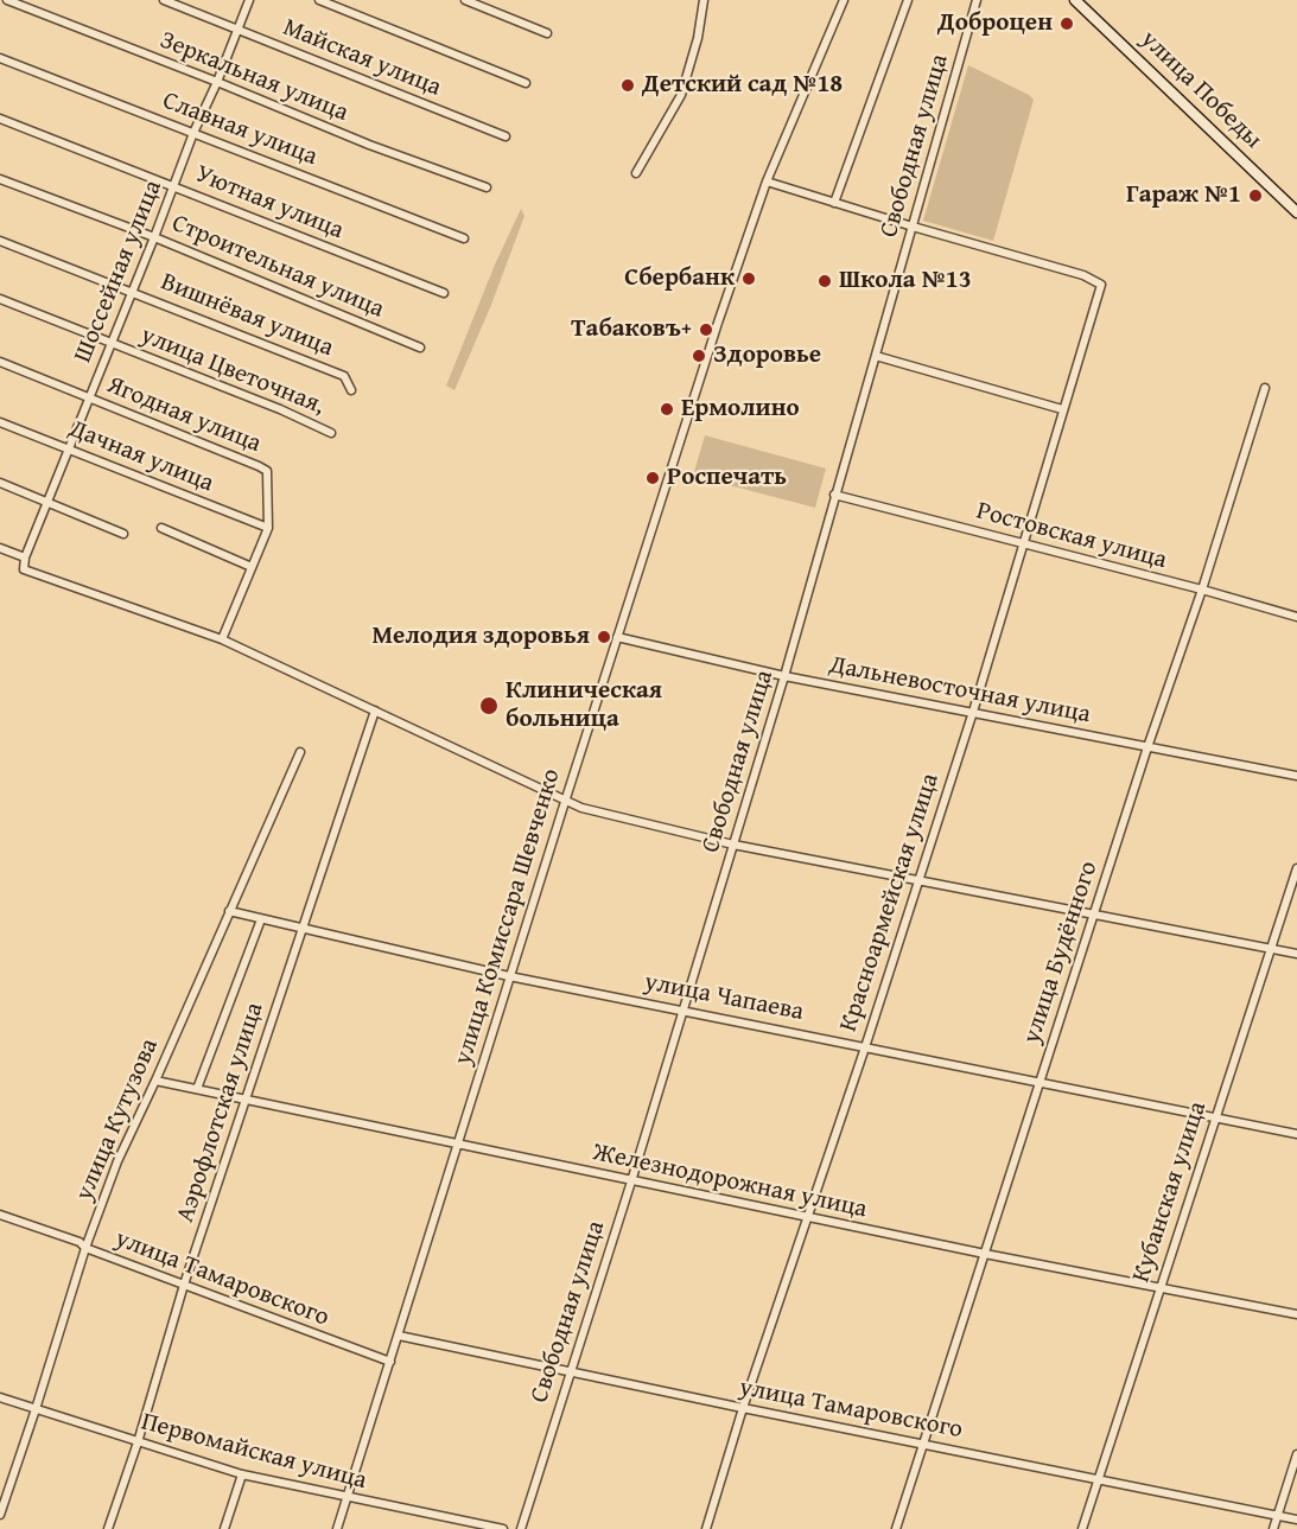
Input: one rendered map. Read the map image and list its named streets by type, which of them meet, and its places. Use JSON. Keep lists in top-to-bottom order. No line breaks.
{"streets":{"street":["Майская улица","Зеркальная улица","улица Победы","Славная улица","Свободная улица","Уютная улица","Строительная улица","Шоссейная улица","Вишнёвая улица","улица Цветочная,","Ягодная улица","Дачная улица","Ростовская улица","Дальневосточная улица","Красноармейская улица","улица Комиссара Шевченко","улица Будённого","улица Чапаева","Аэрофлотская улица","улица Кутузова","Железнодорожная улица","Кубанская улица","улица Тамаровского","Первомайская улица"]},"crossings":[["Майская улица","Шоссейная улица"],["Зеркальная улица","Шоссейная улица"],["Славная улица","Шоссейная улица"],["Свободная улица","Ростовская улица"],["Свободная улица","Дальневосточная улица"],["Свободная улица","Красноармейская улица"],["Свободная улица","улица Чапаева"],["Свободная улица","Железнодорожная улица"],["Свободная улица","улица Тамаровского"],["Уютная улица","Шоссейная улица"],["Строительная улица","Шоссейная улица"],["Шоссейная улица","Вишнёвая улица"],["Шоссейная улица","улица Цветочная,"],["Шоссейная улица","Ягодная улица"],["Шоссейная улица","Дачная улица"],["Ягодная улица","Дачная улица"],["Ростовская улица","Красноармейская улица"],["Ростовская улица","улица Будённого"],["Дальневосточная улица","Красноармейская улица"],["Дальневосточная улица","улица Комиссара Шевченко"],["Дальневосточная улица","улица Будённого"],["Красноармейская улица","улица Чапаева"],["Красноармейская улица","Железнодорожная улица"],["Красноармейская улица","улица Тамаровского"],["улица Комиссара Шевченко","улица Чапаева"],["улица Комиссара Шевченко","Железнодорожная улица"],["улица Комиссара Шевченко","улица Тамаровского"],["улица Комиссара Шевченко","Первомайская улица"],["улица Будённого","улица Чапаева"],["улица Будённого","Железнодорожная улица"],["улица Будённого","улица Тамаровского"],["улица Чапаева","Аэрофлотская улица"],["улица Чапаева","улица Кутузова"],["улица Чапаева","Кубанская улица"],["Аэрофлотская улица","Железнодорожная улица"],["Аэрофлотская улица","улица Тамаровского"],["Аэрофлотская улица","Первомайская улица"],["улица Кутузова","Железнодорожная улица"],["улица Кутузова","улица Тамаровского"],["улица Кутузова","Первомайская улица"],["Железнодорожная улица","Кубанская улица"],["Кубанская улица","улица Тамаровского"]],"places":["Доброцен","Детский сад №18","Гараж №1","Сбербанк","Школа №13","Табаковъ+","Здоровье","Ермолино","Роспечать","Мелодия здоровья","Клиническая больница"]}
